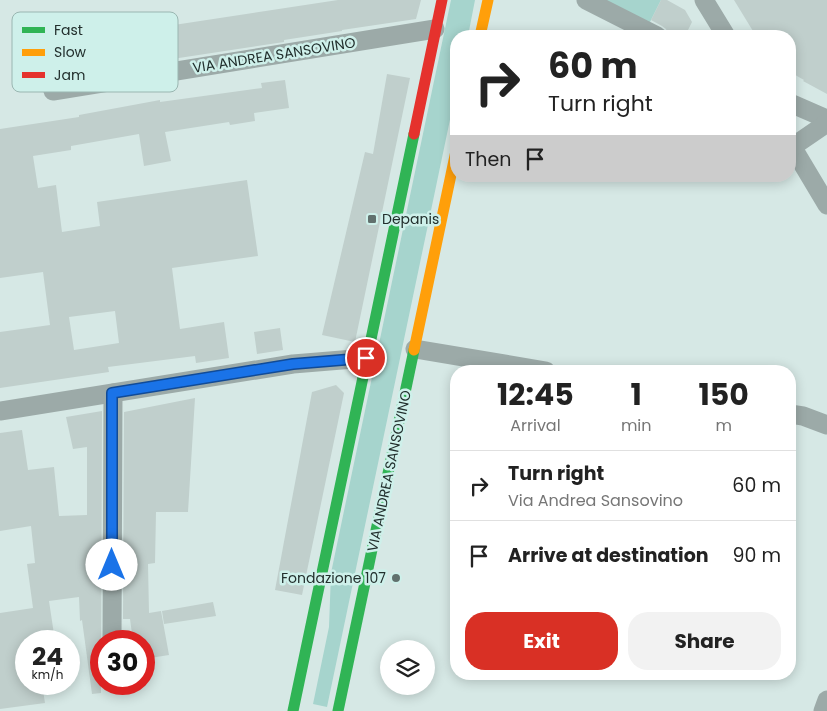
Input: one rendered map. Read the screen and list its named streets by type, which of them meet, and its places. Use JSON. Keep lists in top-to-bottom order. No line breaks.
{"streets":{"main road":["VIA ANDREA SANSOVINO"]},"places":{"transit":["Depanis"],"other":["Fondazione 107"]},"legend":["Fast","Slow","Jam"],"page":{"turn":["60 m","Turn right"],"then":"Then","eta":["12:45","Arrival","1","min","150","m"],"list":[{"name":"Turn right","note":"Via Andrea Sansovino","value":"60 m"},{"name":"Arrive at destination","value":"90 m"}],"buttons":["Exit","Share"],"speed":"24 km/h","limit":"30"}}
